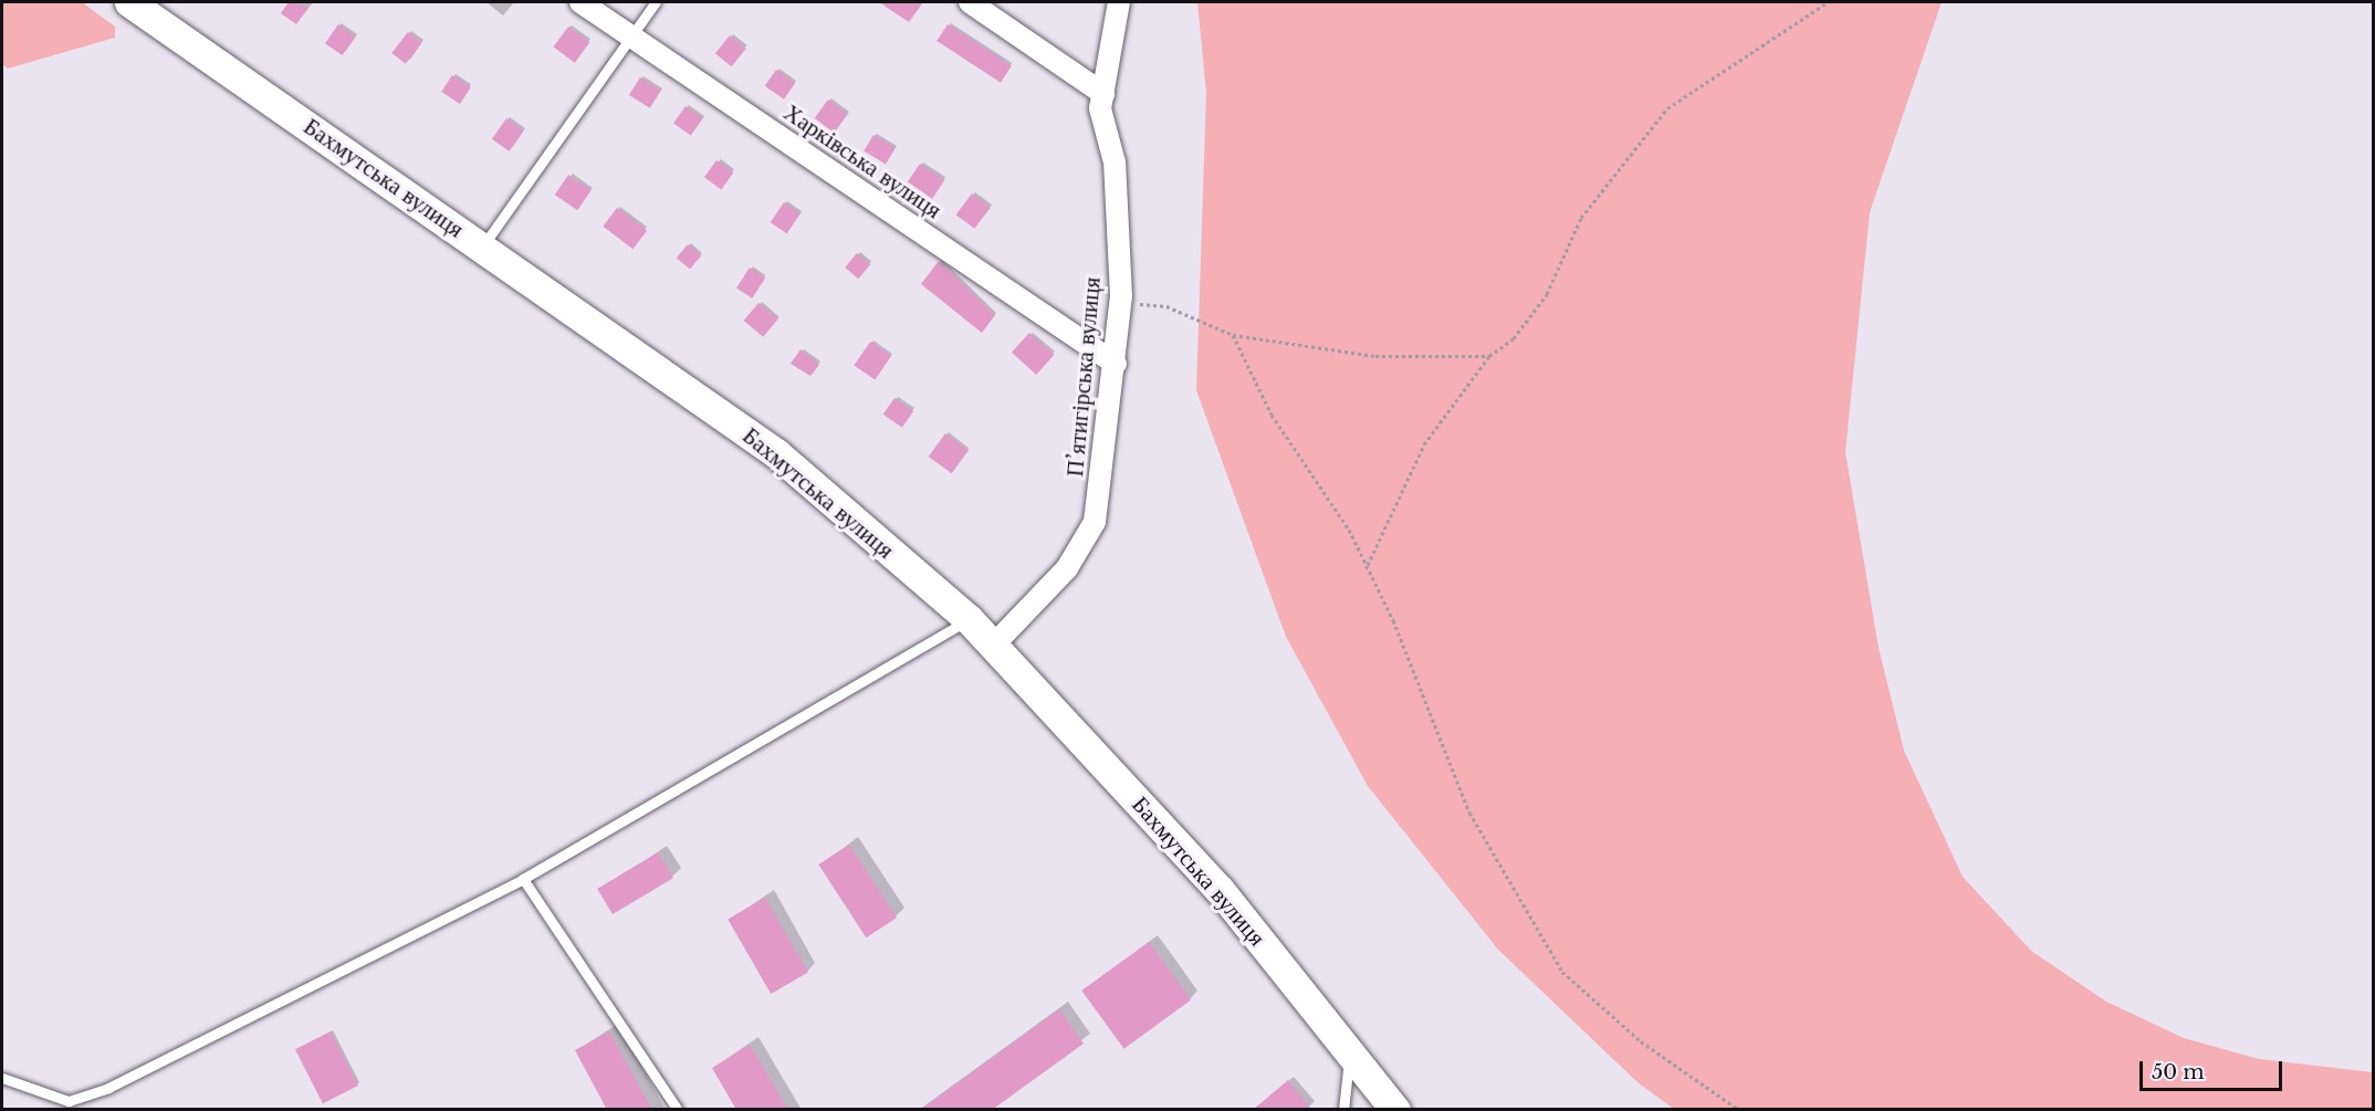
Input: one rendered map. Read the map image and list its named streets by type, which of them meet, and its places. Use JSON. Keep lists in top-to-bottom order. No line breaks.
{"streets":{"main road":["Бахмутська вулиця"],"street":["Харківська вулиця","П’ятигірська вулиця"]},"crossings":[["Харківська вулиця","П’ятигірська вулиця"],["Бахмутська вулиця","П’ятигірська вулиця"]],"scale_bar":"50 m"}
